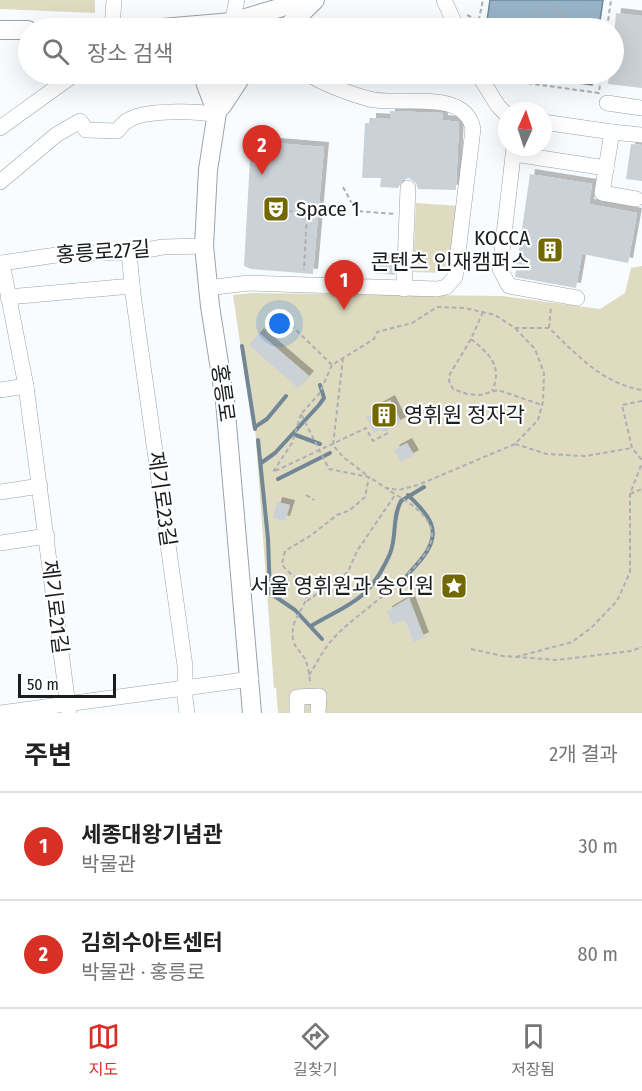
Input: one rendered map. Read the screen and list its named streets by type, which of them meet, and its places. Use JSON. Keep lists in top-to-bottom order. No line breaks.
{"streets":{"main road":["홍릉로"],"street":["홍릉로27길","제기로23길","제기로21길"]},"crossings":[["홍릉로27길","홍릉로"],["홍릉로27길","제기로23길"],["홍릉로27길","제기로21길"]],"places":{"theatre":["Space 1"],"building":["KOCCA 콘텐츠 인재캠퍼스","영휘원 정자각"],"place":["서울 영휘원과 숭인원"]},"scale_bar":"50 m","north":"top","page":{"search":"장소 검색","pins":["2","1"],"scale":"50 m","heading":["주변","2개 결과"],"list":[{"mark":"1","name":"세종대왕기념관","note":"박물관","value":"30 m"},{"mark":"2","name":"김희수아트센터","note":"박물관 · 홍릉로","value":"80 m"}],"nav":["지도","길찾기","저장됨"]}}
